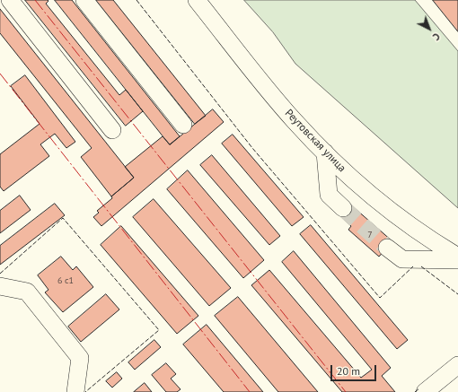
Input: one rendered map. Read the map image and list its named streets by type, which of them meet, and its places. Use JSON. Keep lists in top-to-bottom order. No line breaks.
{"streets":{"street":["Реутовская улица"]},"house_numbers":["7","6 с1"],"scale_bar":"20 m","north":"bottom right"}
